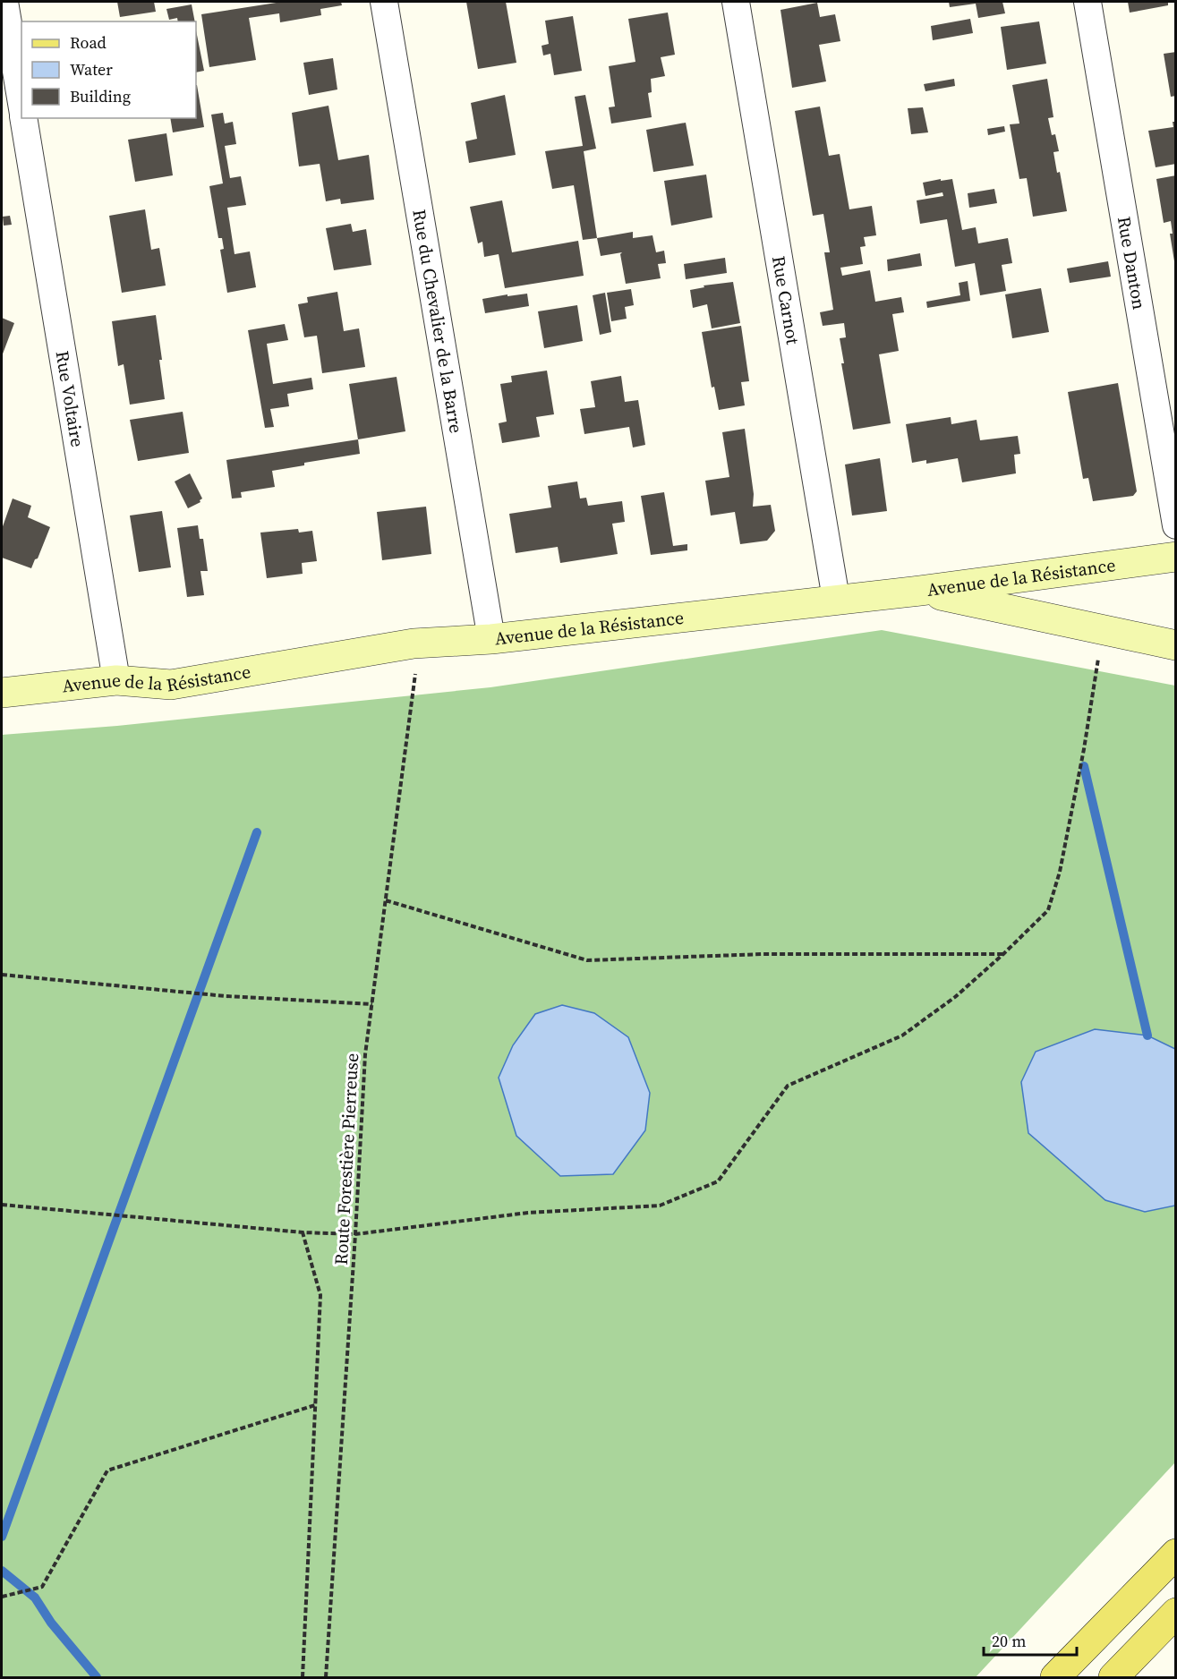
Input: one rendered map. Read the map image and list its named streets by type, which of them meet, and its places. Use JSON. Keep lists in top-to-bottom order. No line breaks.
{"streets":{"main road":["Avenue de la Résistance"],"street":["Rue Danton","Rue Carnot","Rue du Chevalier de la Barre","Rue Voltaire"],"path":["Route Forestière Pierreuse"]},"crossings":[["Rue Carnot","Avenue de la Résistance"],["Rue du Chevalier de la Barre","Avenue de la Résistance"],["Rue Voltaire","Avenue de la Résistance"],["Avenue de la Résistance","Route Forestière Pierreuse"]],"legend":["Road","Water","Building"],"scale_bar":"20 m"}
